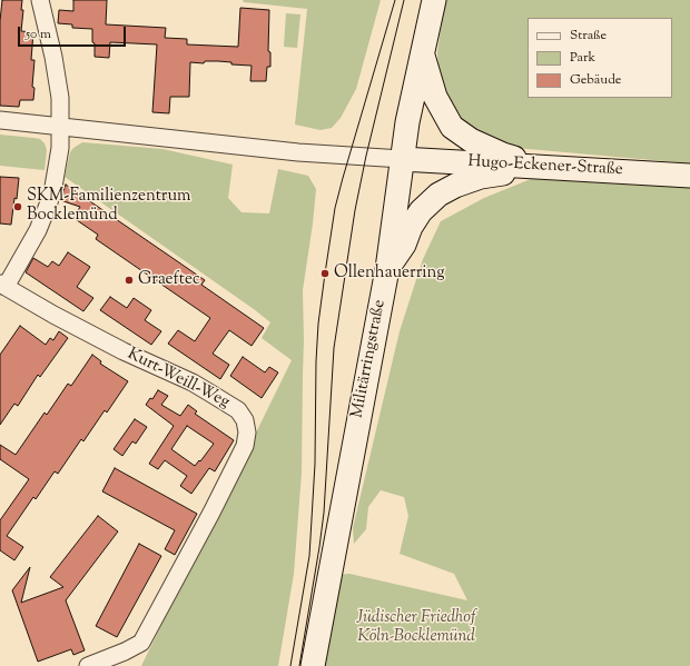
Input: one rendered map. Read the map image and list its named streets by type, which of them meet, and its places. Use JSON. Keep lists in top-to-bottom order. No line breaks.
{"streets":{"main road":["Hugo-Eckener-Straße","Militärringstraße"],"street":["Kurt-Weill-Weg"]},"crossings":[["Hugo-Eckener-Straße","Militärringstraße"]],"parks":["Jüdischer Friedhof Köln-Bocklemünd"],"places":["SKM-Familienzentrum Bocklemünd","Ollenhauerring","Graeftec"],"legend":["Straße","Park","Gebäude"],"scale_bar":"50 m"}
